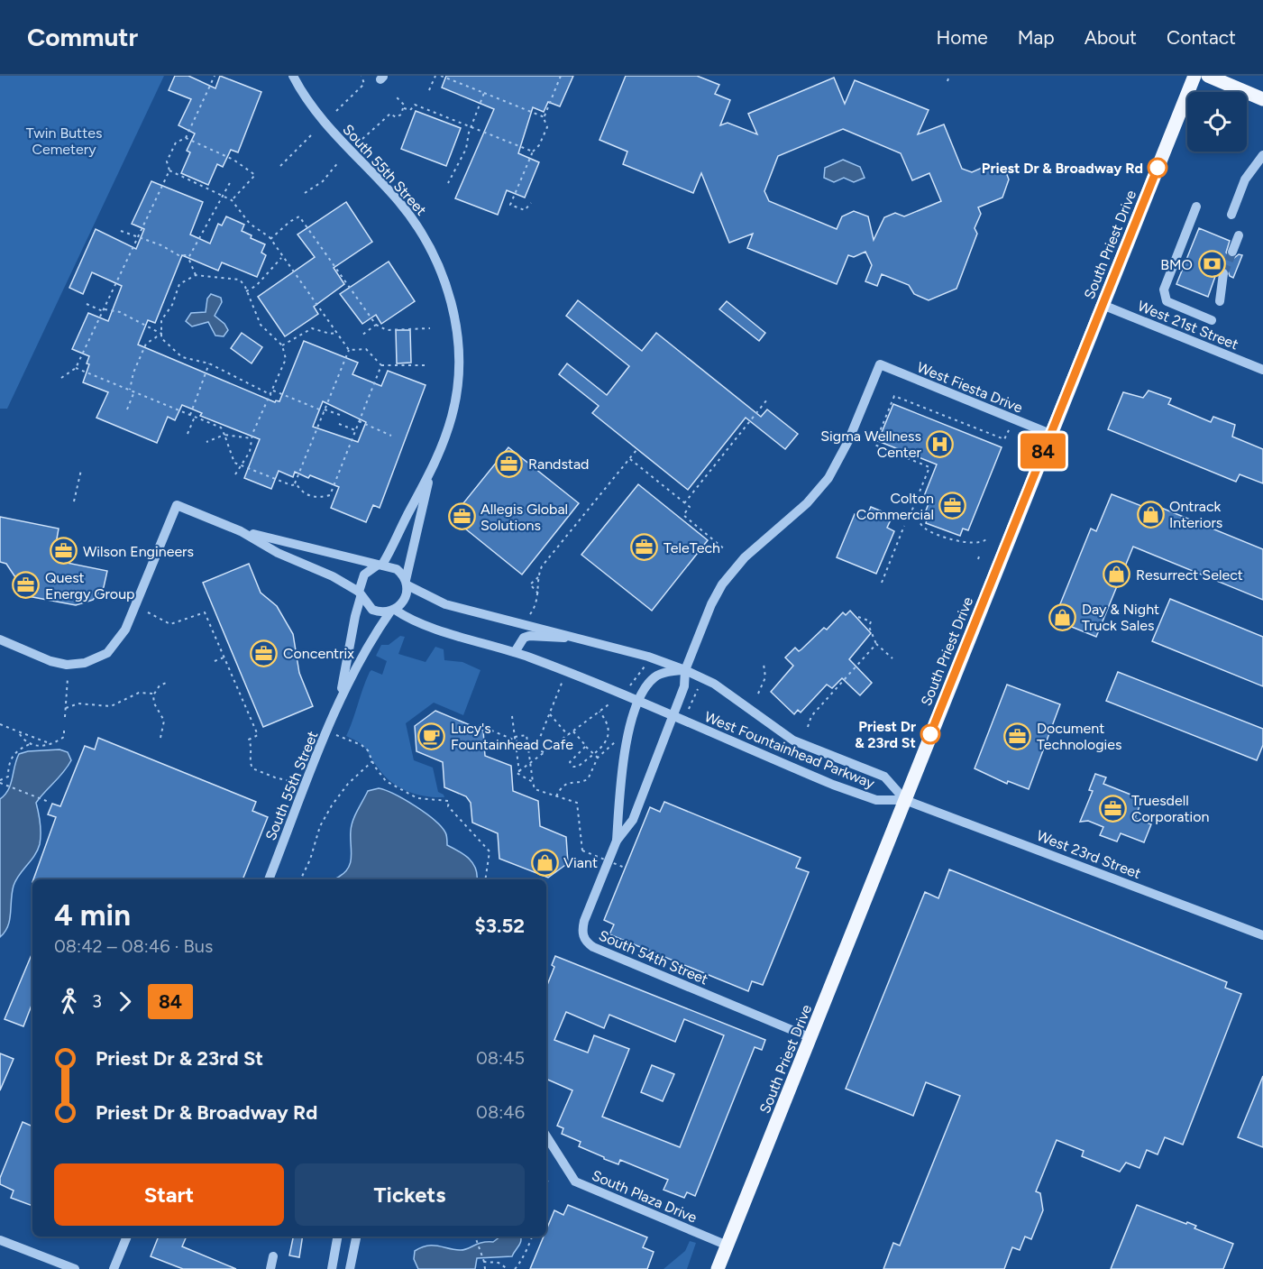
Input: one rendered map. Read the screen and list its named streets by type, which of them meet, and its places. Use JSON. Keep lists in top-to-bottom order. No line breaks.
{"streets":{"main road":["South Priest Drive"],"street":["South 55th Street","West 21st Street","West Fiesta Drive","West Fountainhead Parkway","West 23rd Street","South 54th Street","South Plaza Drive"]},"crossings":[["South 55th Street","West Fountainhead Parkway"],["South Priest Drive","West 21st Street"],["South Priest Drive","West Fiesta Drive"],["South Priest Drive","West Fountainhead Parkway"],["South Priest Drive","West 23rd Street"],["South Priest Drive","South 54th Street"],["South Priest Drive","South Plaza Drive"],["West Fiesta Drive","West Fountainhead Parkway"],["West Fountainhead Parkway","West 23rd Street"],["West Fountainhead Parkway","South 54th Street"]],"parks":["Twin Buttes Cemetery"],"places":{"other":["Priest Dr & Broadway Rd","Priest Dr & 23rd St"],"bank":["BMO"],"hospital":["Sigma Wellness Center"],"office":["Randstad","Colton Commercial","Allegis Global Solutions","TeleTech","Wilson Engineers","Quest Energy Group","Concentrix","Document Technologies","Truesdell Corporation"],"shop":["Ontrack Interiors","Resurrect Select","Day & Night Truck Sales","Viant"],"cafe":["Lucy's Fountainhead Cafe"]},"lines":["bus line 84"],"page":{"header":"Commutr","nav":["Home","Map","About","Contact"],"on_map":"84","heading":["4 min","08:42 – 08:46 · Bus","$3.52"],"legs":["3","84"],"list":[{"name":"Priest Dr & 23rd St","value":"08:45"},{"name":"Priest Dr & Broadway Rd","value":"08:46"}],"buttons":["Start","Tickets"]}}
